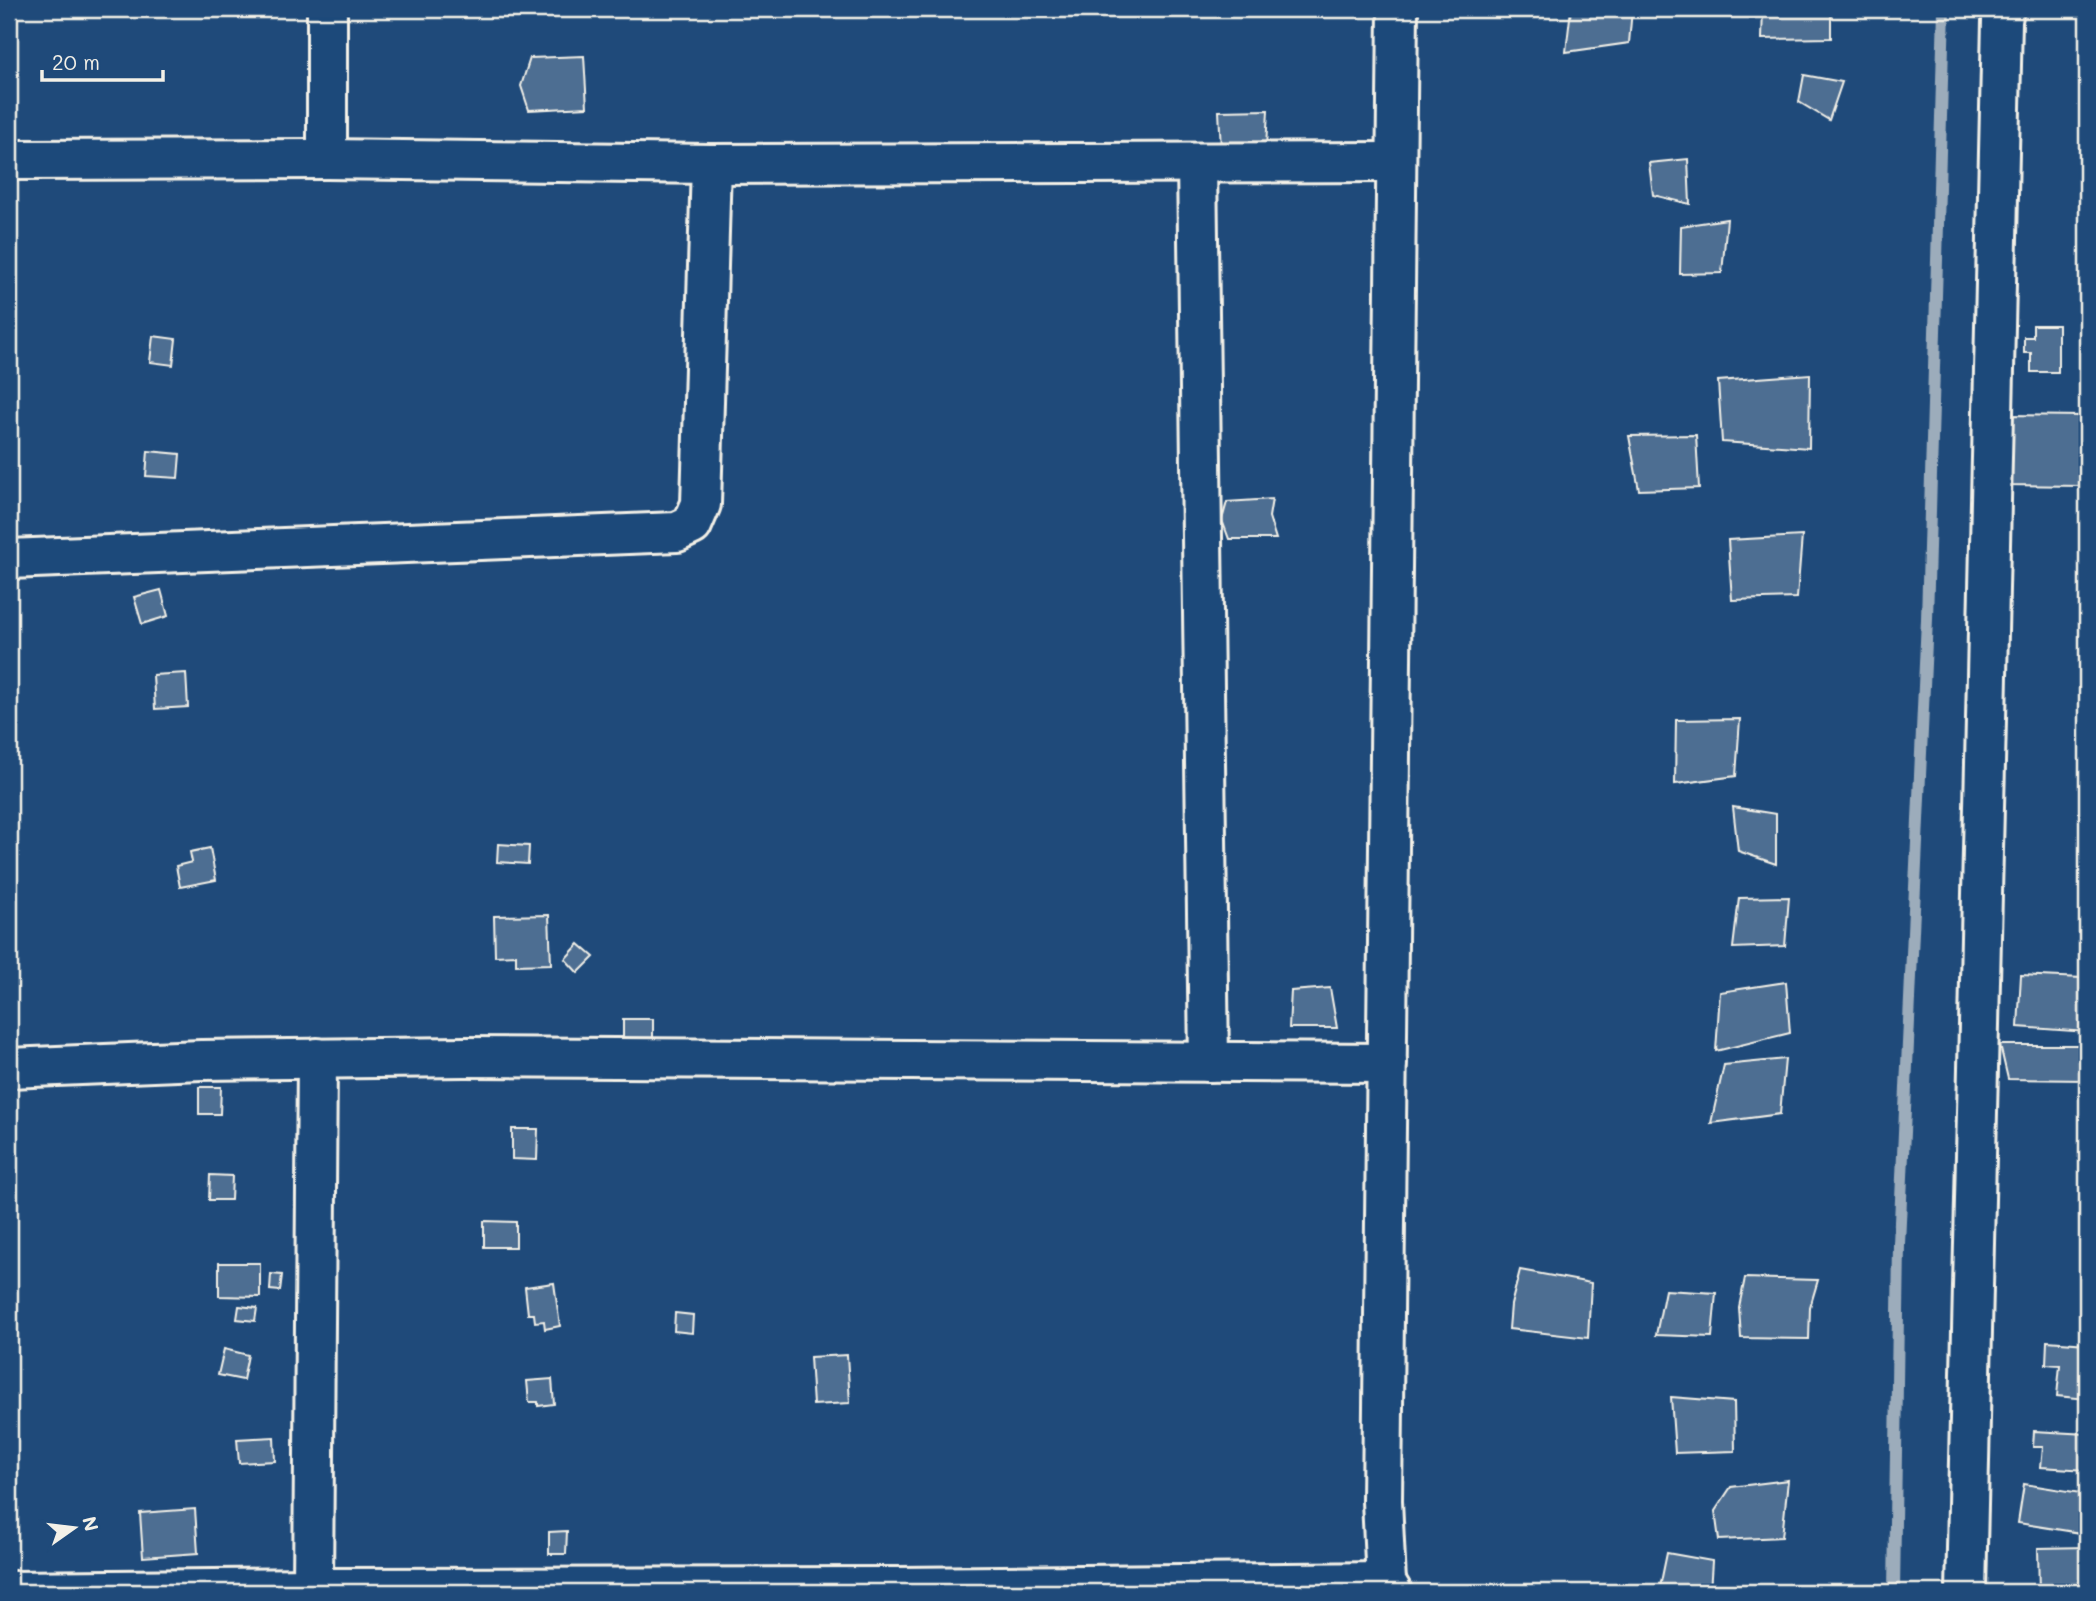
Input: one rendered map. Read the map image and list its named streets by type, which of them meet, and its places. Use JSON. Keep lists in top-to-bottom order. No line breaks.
{"scale_bar":"20 m","north":"right"}
